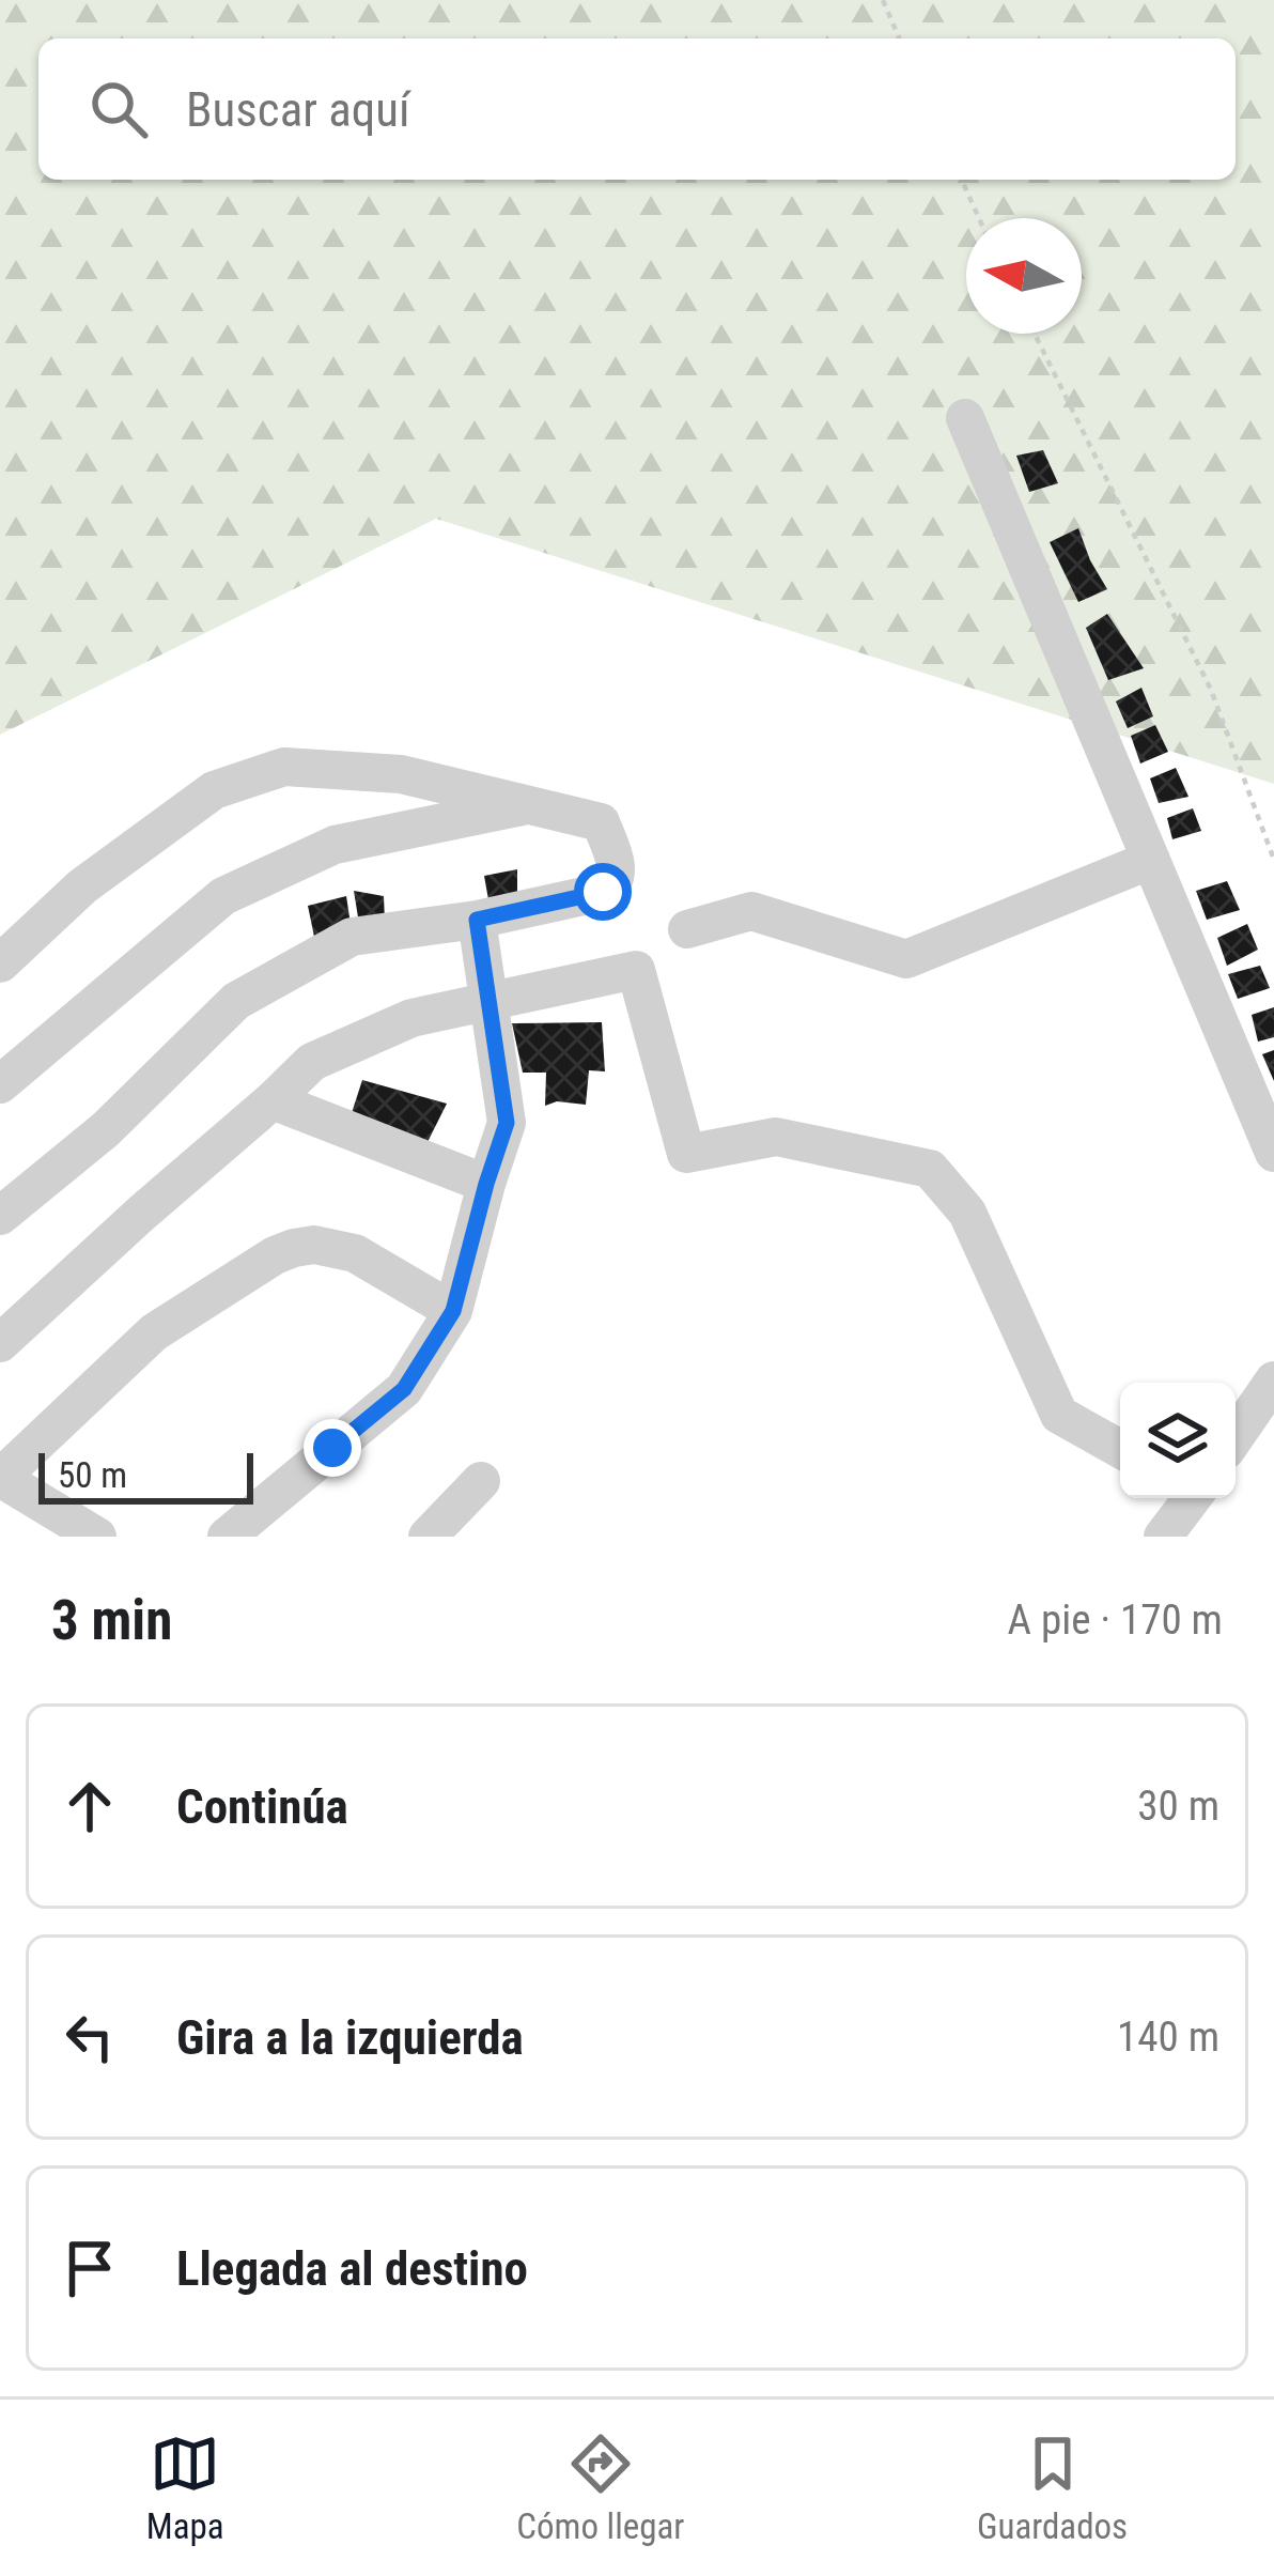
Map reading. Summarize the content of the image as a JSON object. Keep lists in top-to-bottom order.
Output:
{
  "scale_bar": "50 m",
  "north": "left",
  "page": {
    "search": "Buscar aquí",
    "scale": "50 m",
    "heading": ["3 min", "A pie · 170 m"],
    "list": [
      ["Continúa", "30 m"],
      ["Gira a la izquierda", "140 m"],
      "Llegada al destino"
    ],
    "nav": ["Mapa", "Cómo llegar", "Guardados"]
  }
}
